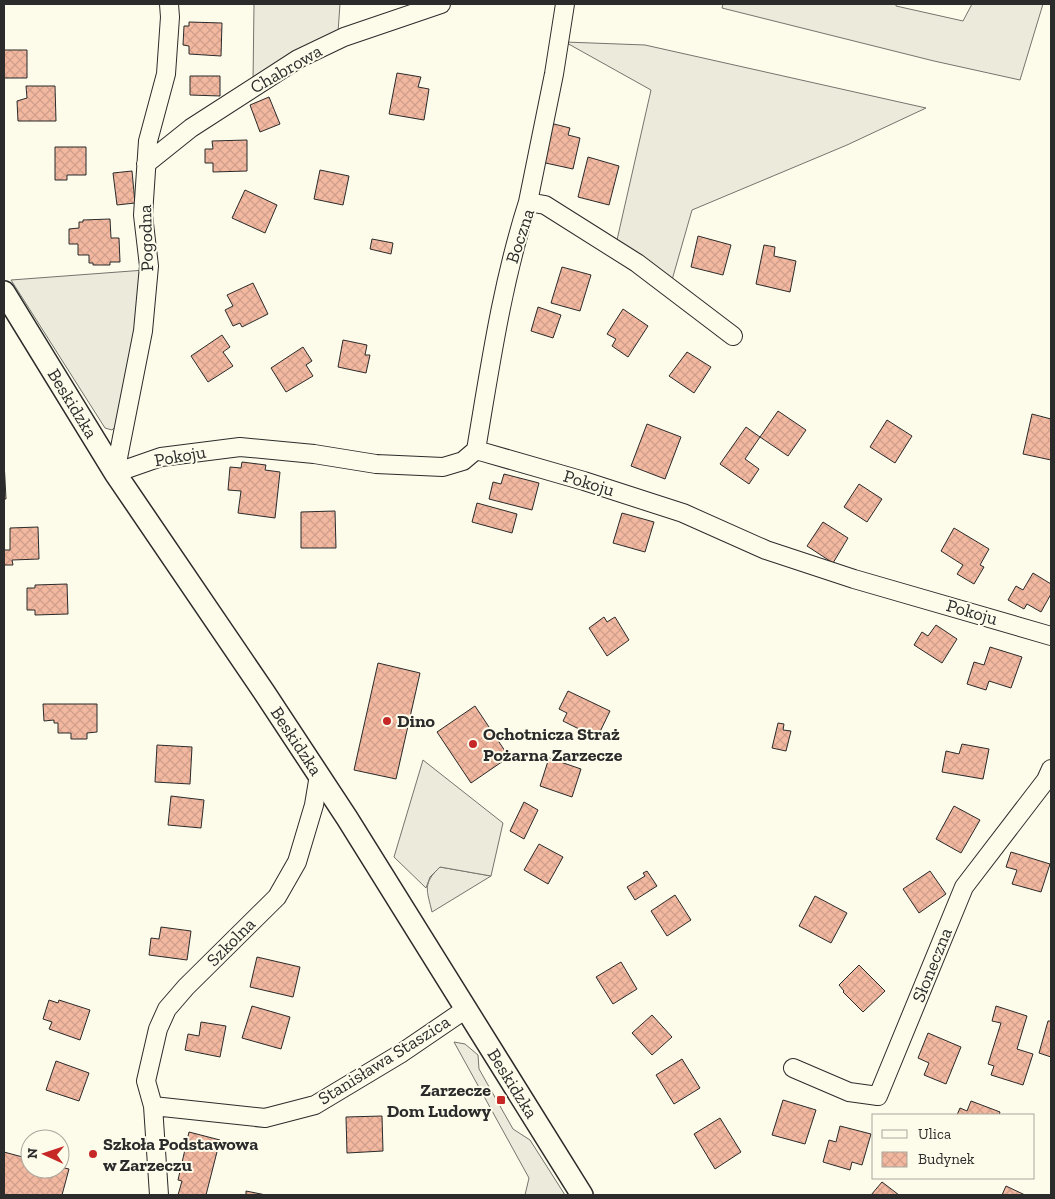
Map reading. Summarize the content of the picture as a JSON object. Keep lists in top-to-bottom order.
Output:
{
  "streets": {
    "street": [
      "Chabrowa",
      "Boczna",
      "Pogodna",
      "Beskidzka",
      "Pokoju",
      "Szkolna",
      "Słoneczna",
      "Stanisława Staszica"
    ]
  },
  "crossings": [
    ["Chabrowa", "Pogodna"],
    ["Boczna", "Pokoju"],
    ["Pogodna", "Beskidzka"],
    ["Pogodna", "Pokoju"],
    ["Beskidzka", "Pokoju"],
    ["Beskidzka", "Szkolna"],
    ["Beskidzka", "Stanisława Staszica"],
    ["Szkolna", "Stanisława Staszica"]
  ],
  "places": {
    "other": ["Dino", "Ochotnicza Straż Pożarna Zarzecze", "Szkoła Podstawowa w Zarzeczu"],
    "transit": ["Zarzecze Dom Ludowy"]
  },
  "legend": ["Ulica", "Budynek"],
  "north": "left"
}
